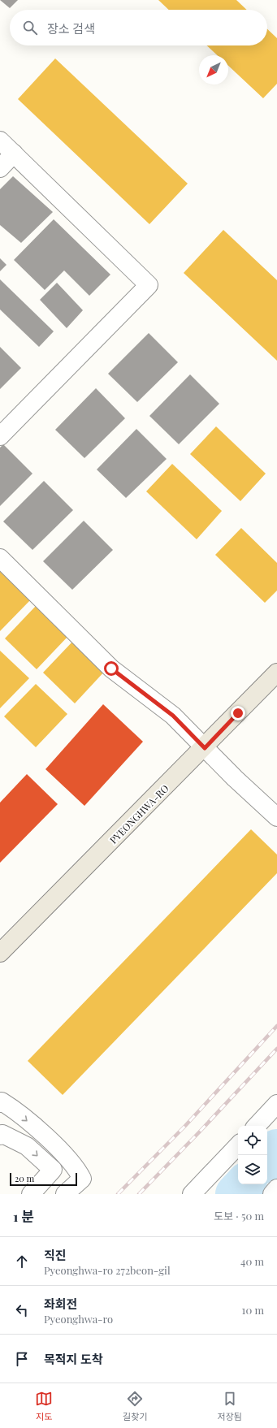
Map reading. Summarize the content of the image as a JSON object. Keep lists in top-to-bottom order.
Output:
{
  "streets": {
    "main road": ["PYEONGHWA-RO"]
  },
  "scale_bar": "20 m",
  "north": "bottom left",
  "page": {
    "search": "장소 검색",
    "scale": "20 m",
    "heading": ["1 분", "도보 · 50 m"],
    "list": [
      ["직진", "Pyeonghwa-ro 272beon-gil", "40 m"],
      ["좌회전", "Pyeonghwa-ro", "10 m"],
      "목적지 도착"
    ],
    "nav": ["지도", "길찾기", "저장됨"]
  }
}
